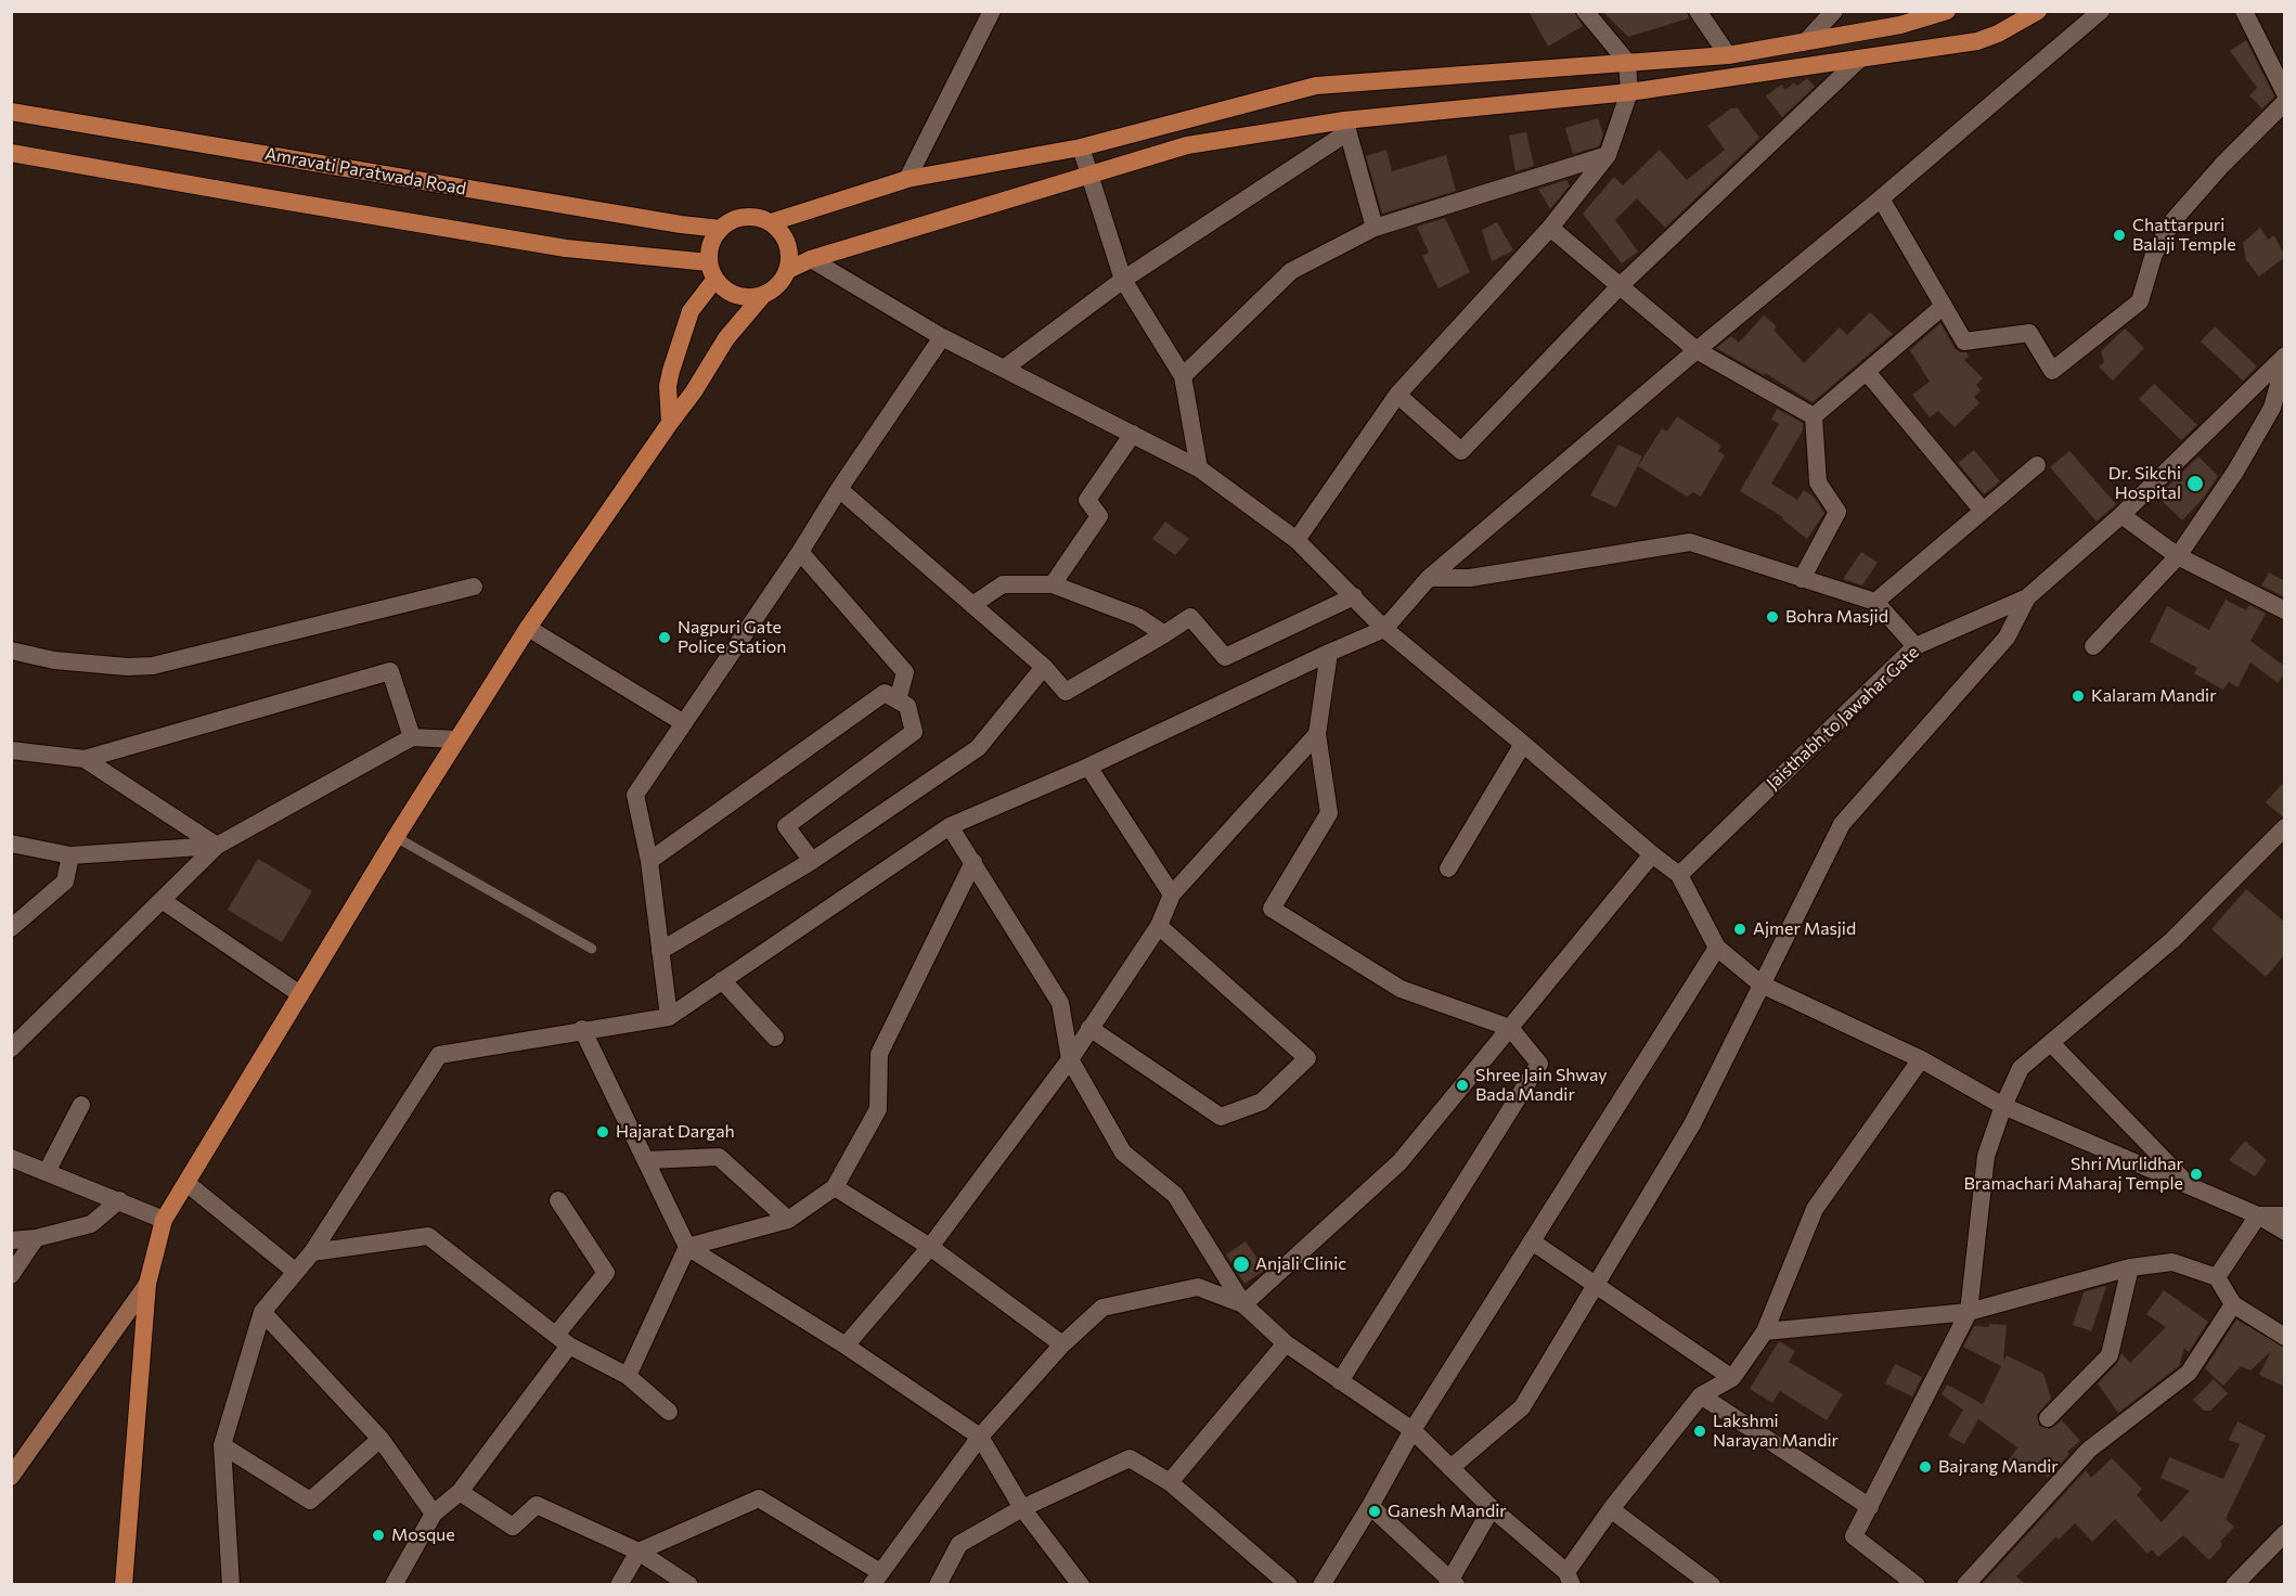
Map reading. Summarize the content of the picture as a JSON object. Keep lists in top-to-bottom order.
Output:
{
  "streets": {
    "main road": ["Amravati Paratwada Road"],
    "street": ["Jaisthabh to Jawahar Gate"]
  },
  "places": [
    "Chattarpuri Balaji Temple",
    "Dr. Sikchi Hospital",
    "Bohra Masjid",
    "Nagpuri Gate Police Station",
    "Kalaram Mandir",
    "Ajmer Masjid",
    "Shree Jain Shway Bada Mandir",
    "Hajarat Dargah",
    "Shri Murlidhar Bramachari Maharaj Temple",
    "Anjali Clinic",
    "Lakshmi Narayan Mandir",
    "Bajrang Mandir",
    "Ganesh Mandir",
    "Mosque"
  ]
}
